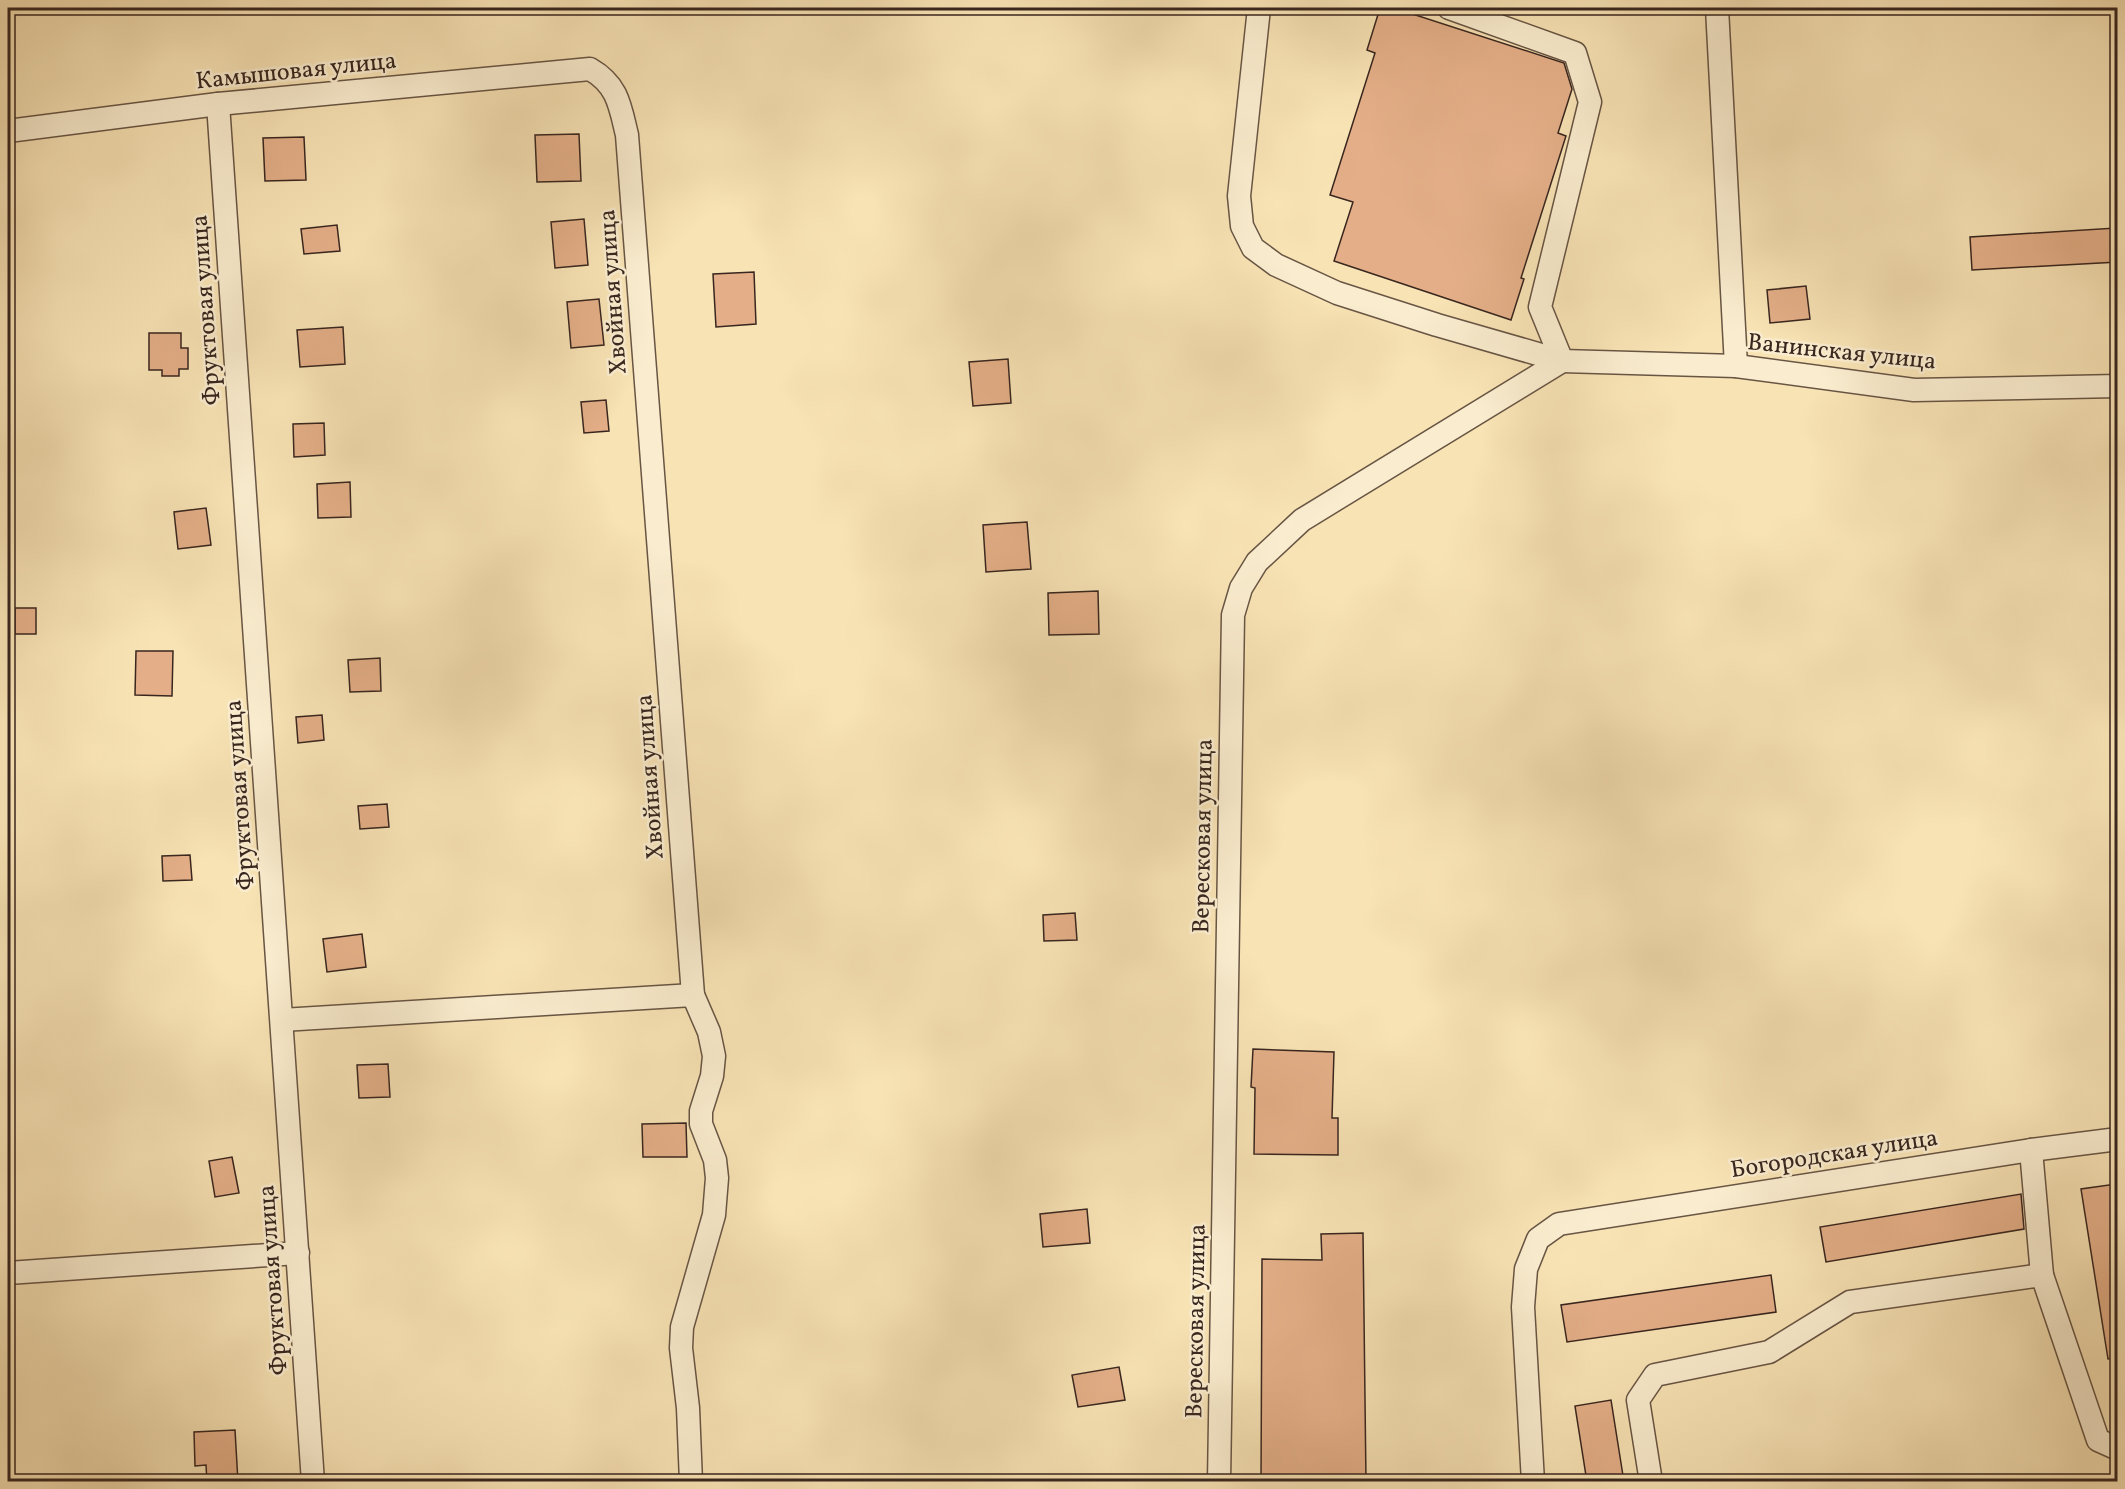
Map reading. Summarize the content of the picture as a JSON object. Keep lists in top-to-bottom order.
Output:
{
  "streets": {
    "street": [
      "Камышовая улица",
      "Хвойная улица",
      "Фруктовая улица",
      "Ванинская улица",
      "Вересковая улица",
      "Богородская улица"
    ]
  },
  "crossings": [
    ["Камышовая улица", "Хвойная улица"],
    ["Камышовая улица", "Фруктовая улица"],
    ["Ванинская улица", "Вересковая улица"]
  ]
}
